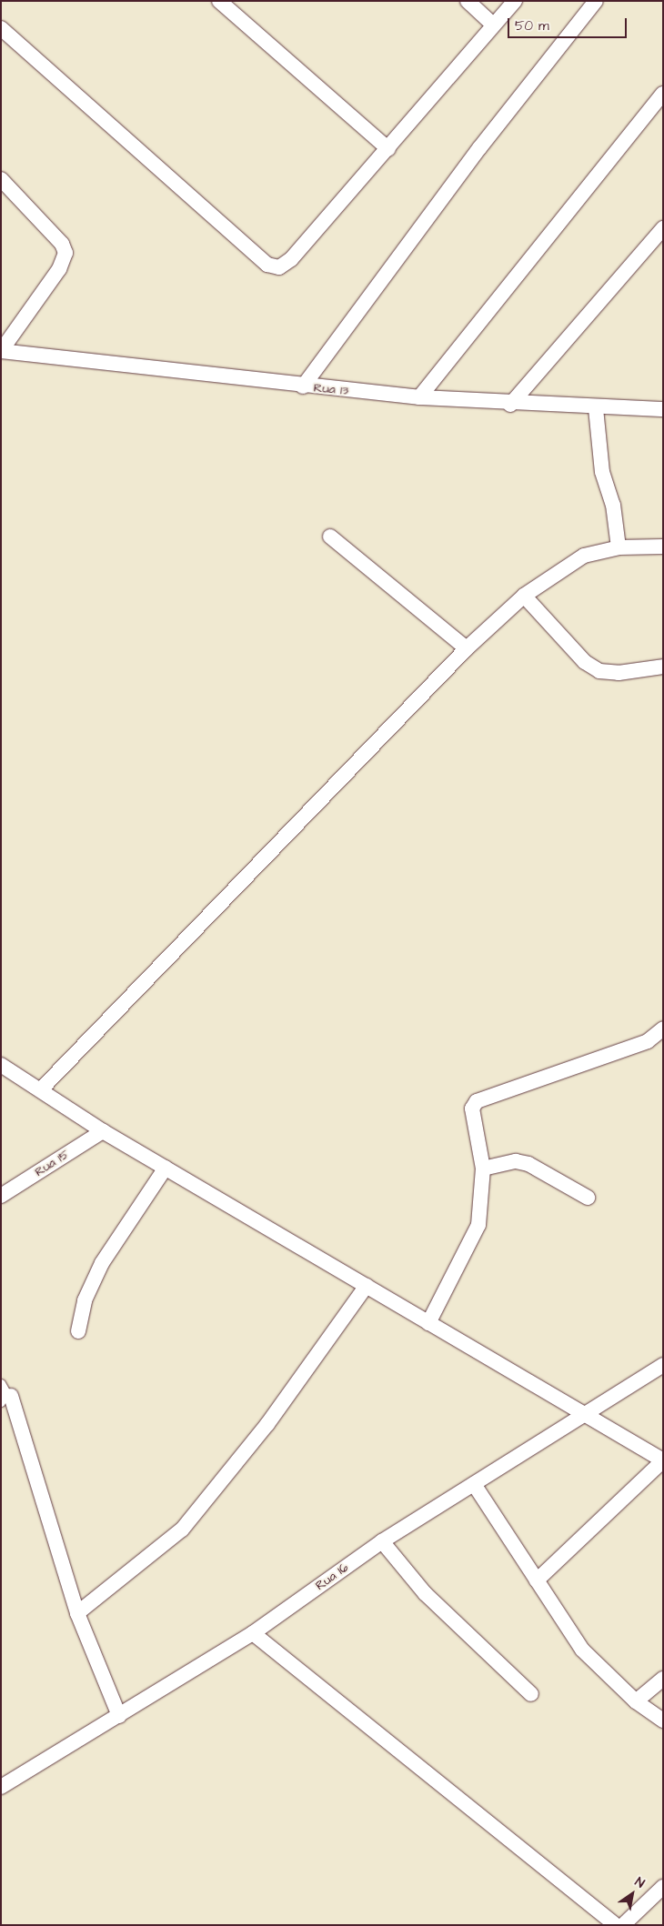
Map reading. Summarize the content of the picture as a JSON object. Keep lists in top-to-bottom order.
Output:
{
  "streets": {
    "street": ["Rua 13", "Rua 15", "Rua 16"]
  },
  "scale_bar": "50 m",
  "north": "top right"
}
